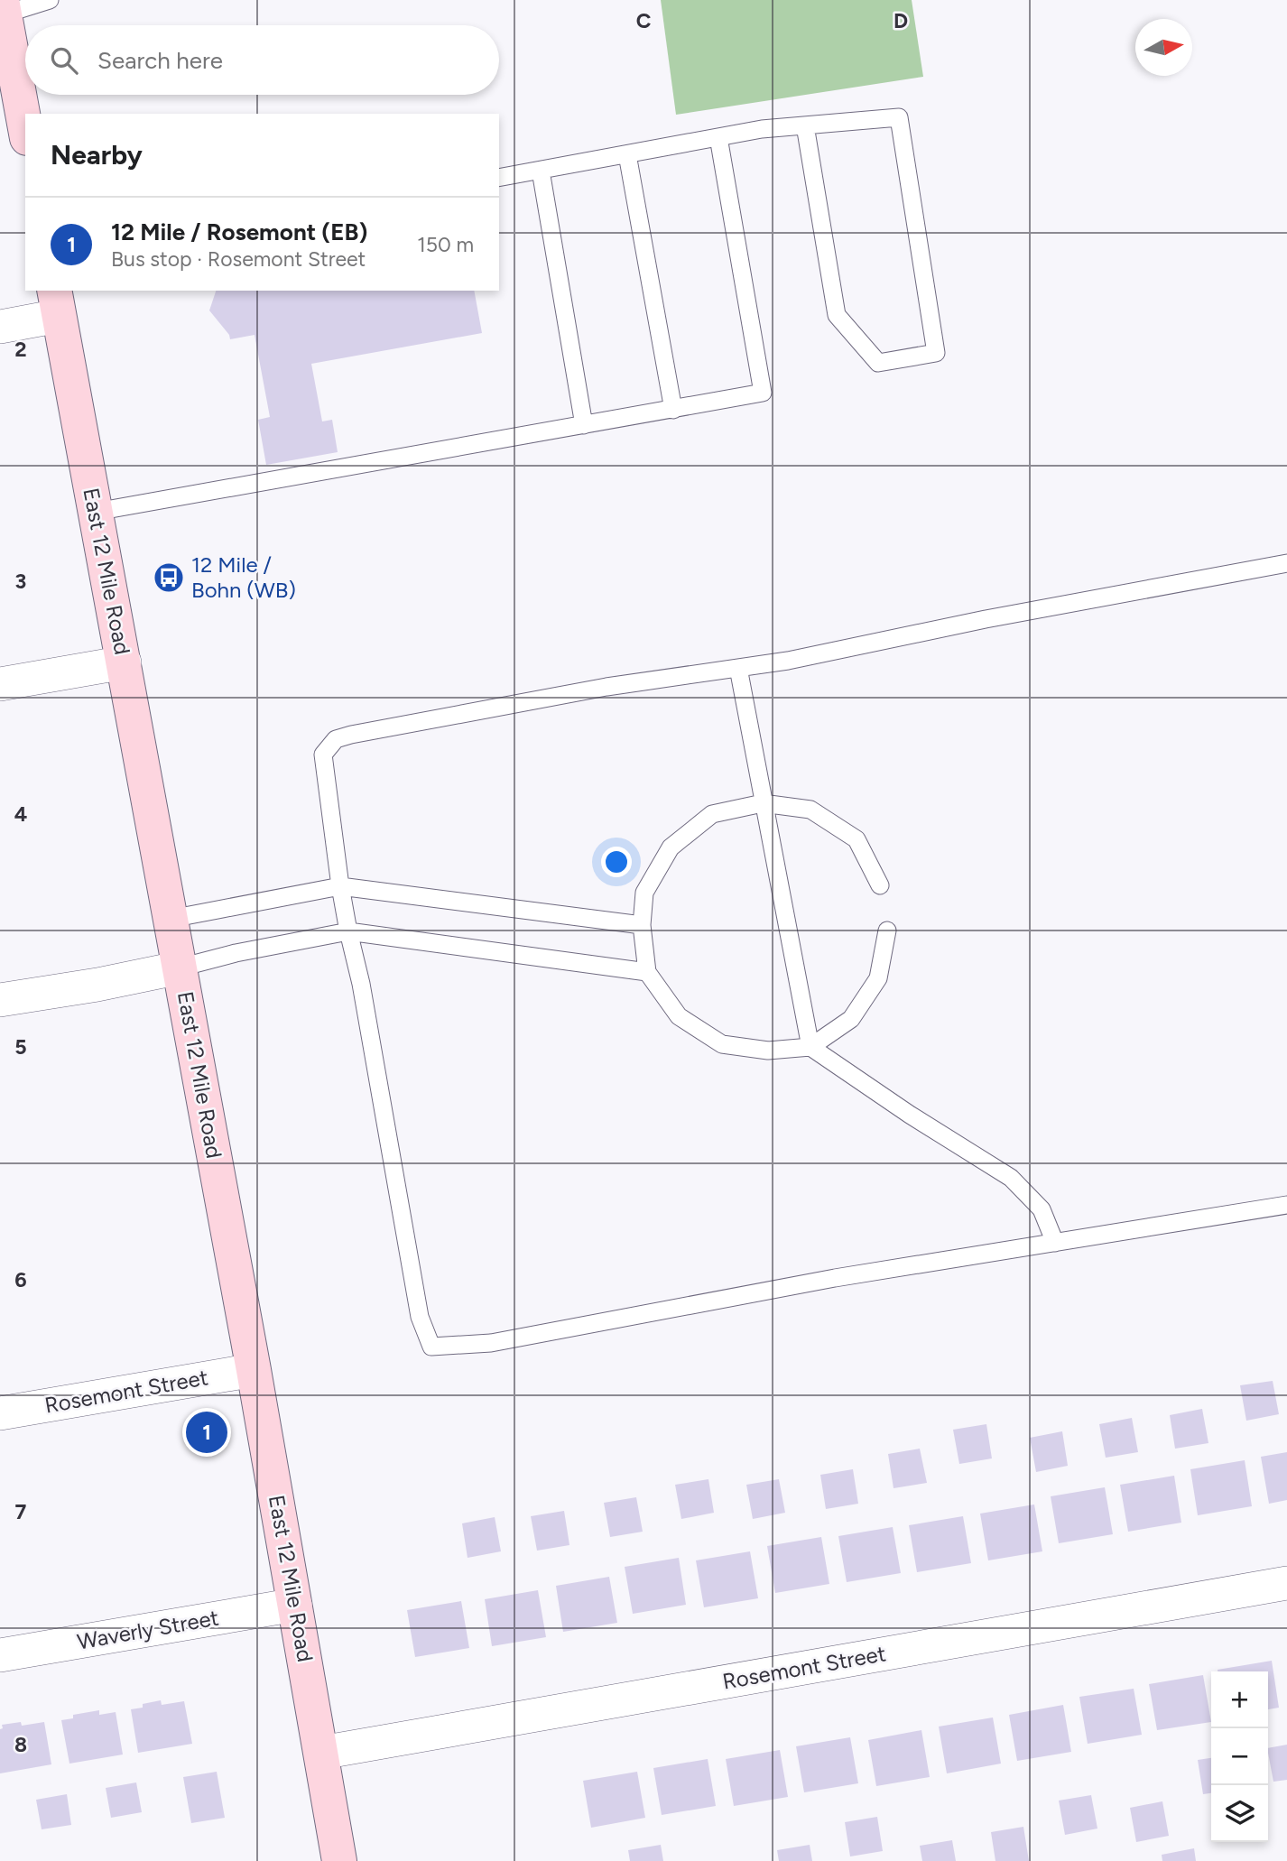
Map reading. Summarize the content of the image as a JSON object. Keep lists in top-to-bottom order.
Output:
{
  "streets": {
    "main road": ["East 12 Mile Road"],
    "street": ["Rosemont Street", "Waverly Street"]
  },
  "crossings": [
    ["East 12 Mile Road", "Rosemont Street"],
    ["East 12 Mile Road", "Waverly Street"]
  ],
  "places": {
    "bus stop": ["12 Mile / Bohn (WB)"]
  },
  "north": "right",
  "page": {
    "search": "Search here",
    "heading": "Nearby",
    "list": [
      {
        "mark": "1",
        "name": "12 Mile / Rosemont (EB)",
        "note": "Bus stop · Rosemont Street",
        "value": "150 m"
      }
    ],
    "pins": "1",
    "map_buttons": ["+", "−"]
  },
  "grid": {
    "columns": ["C", "D"],
    "rows": [
      "2",
      "3",
      "4",
      "5",
      "6",
      "7",
      "8"
    ]
  }
}
